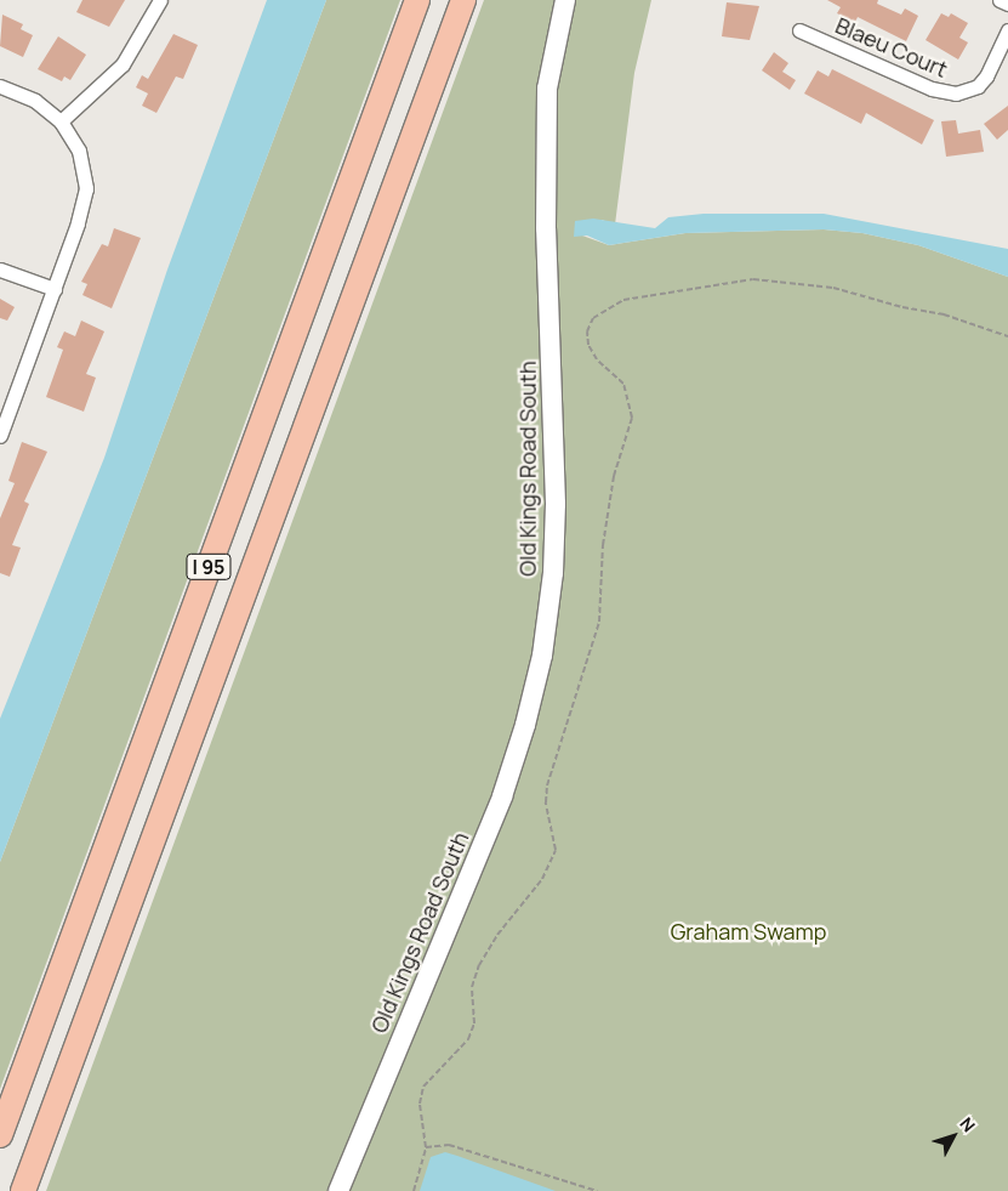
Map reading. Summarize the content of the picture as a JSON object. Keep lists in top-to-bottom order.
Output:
{
  "streets": {
    "highway": ["I 95"],
    "street": ["Blaeu Court", "Old Kings Road South"]
  },
  "parks": ["Graham Swamp"],
  "north": "top right"
}
